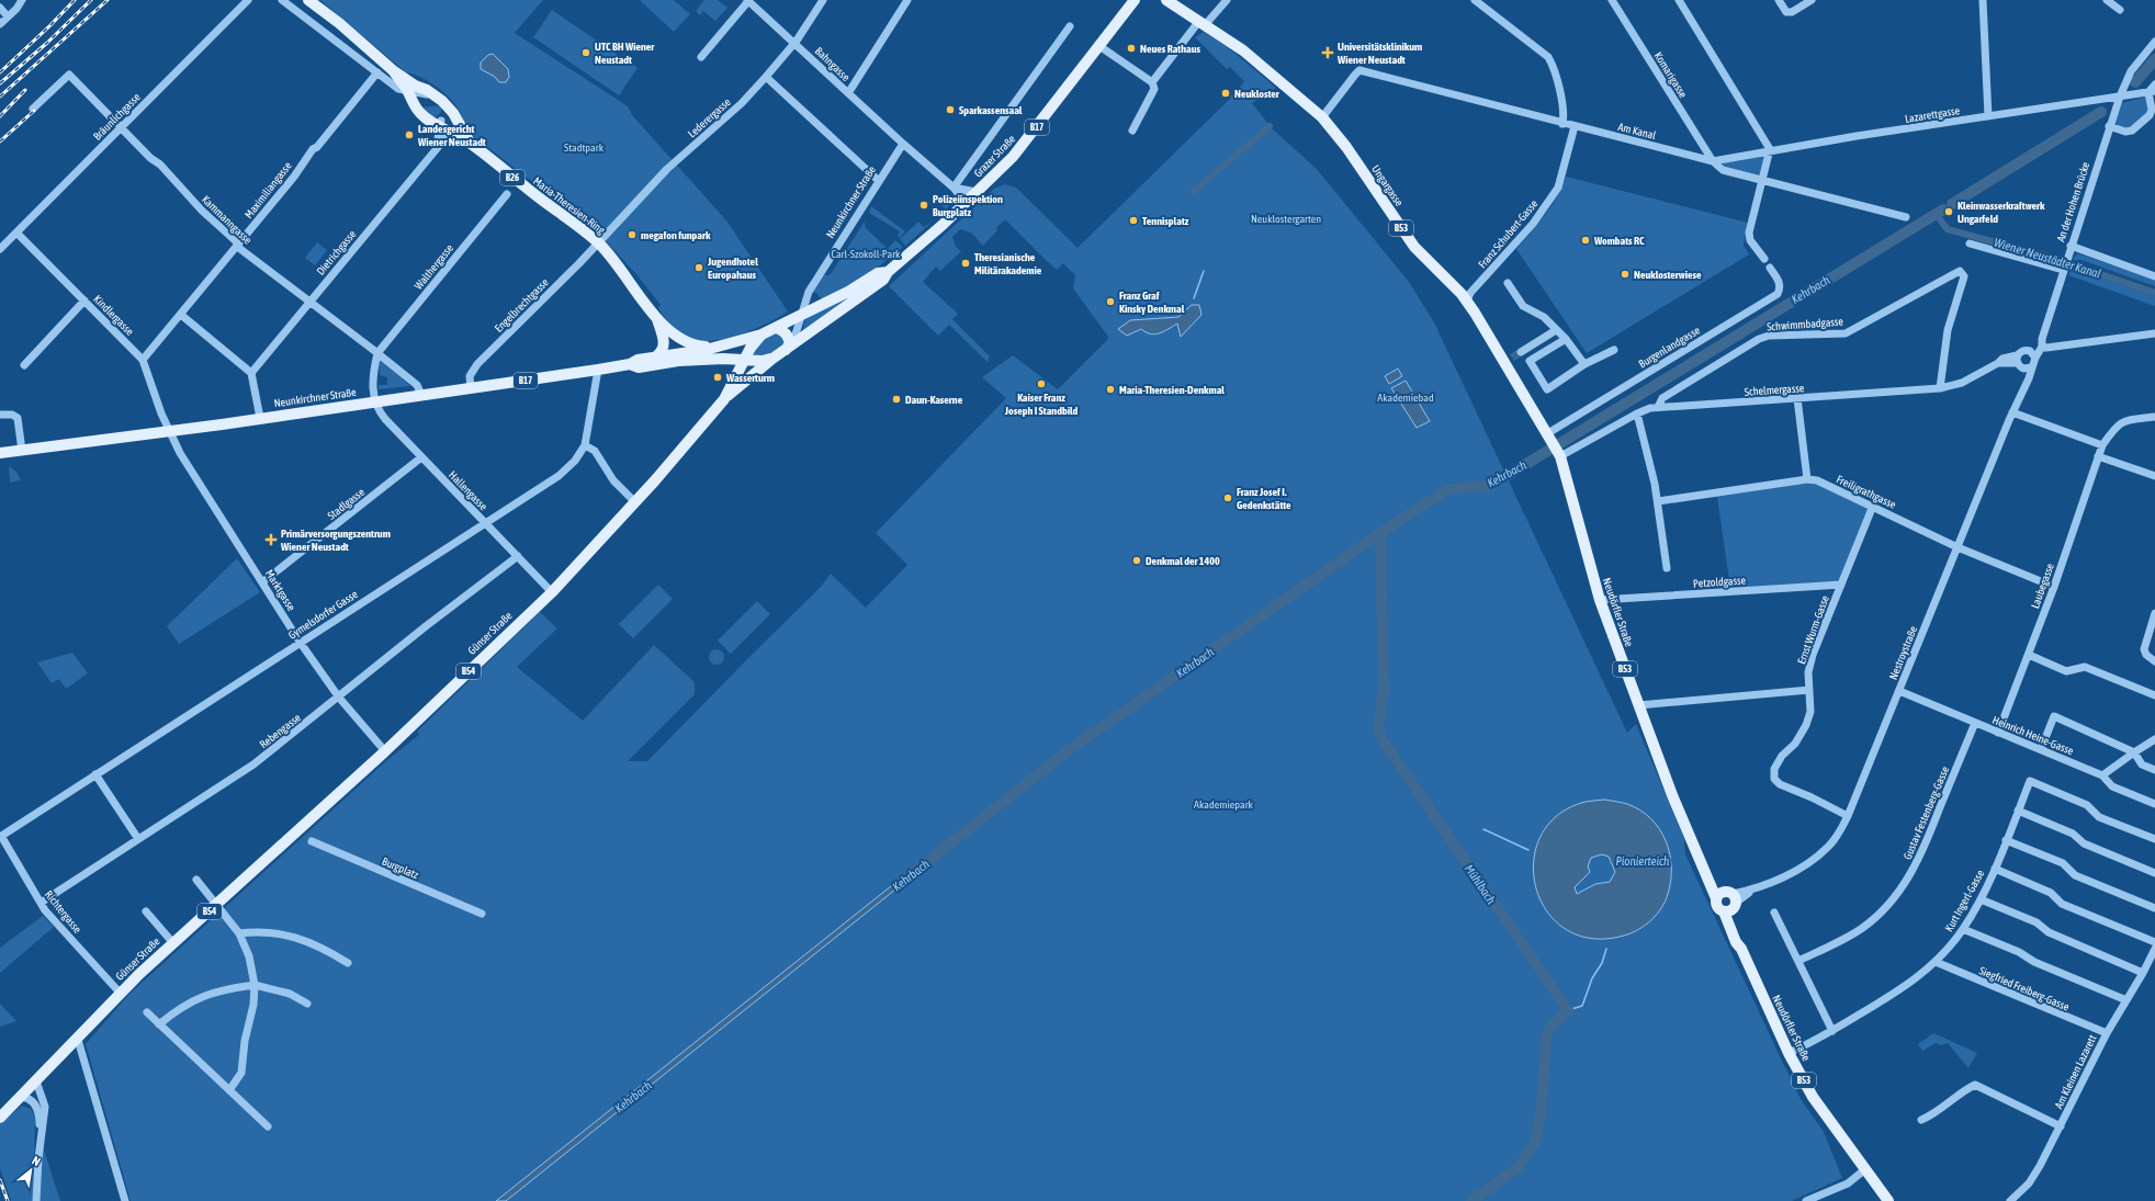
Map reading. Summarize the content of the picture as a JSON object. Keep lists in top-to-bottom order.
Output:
{
  "streets": {
    "main road": [
      "B17",
      "Grazer Straße",
      "B26",
      "Ungargasse",
      "Neunkirchner Straße",
      "Maria-Theresien-Ring",
      "B53",
      "Neudörfler Straße",
      "Günser Straße",
      "B54"
    ],
    "street": [
      "Bahngasse",
      "Komarigasse",
      "Lazarettgasse",
      "Bräunlichgasse",
      "Lederergasse",
      "Am Kanal",
      "Maximiliangasse",
      "An der Hohen Brücke",
      "Kammanngasse",
      "Franz Schubert-Gasse",
      "Dietrichgasse",
      "Walthergasse",
      "Engelbrechtgasse",
      "Kindlergasse",
      "Schwimmbadgasse",
      "Burgenlandgasse",
      "Schelmergasse",
      "Hallengasse",
      "Freiligrathgasse",
      "Stadlgasse",
      "Petzoldgasse",
      "Laubegasse",
      "Marktgasse",
      "Gymelsdorfer Gasse",
      "Ernst Wurm-Gasse",
      "Nestroystraße",
      "Rebengasse",
      "Heinrich Heine-Gasse",
      "Gustav Festenberg-Gasse",
      "Burgplatz",
      "Kurt Ingerl-Gasse",
      "Richtergasse",
      "Siegfried Freiberg-Gasse",
      "Am Kleinen Lazarett"
    ]
  },
  "crossings": [
    ["Bahngasse", "Lederergasse"],
    ["Bahngasse", "Grazer Straße"],
    ["Bahngasse", "Neunkirchner Straße"],
    ["Komarigasse", "Lazarettgasse"],
    ["Komarigasse", "Am Kanal"],
    ["Lazarettgasse", "Am Kanal"],
    ["Lazarettgasse", "An der Hohen Brücke"],
    ["Bräunlichgasse", "Kammanngasse"],
    ["Bräunlichgasse", "Kindlergasse"],
    ["Lederergasse", "Maria-Theresien-Ring"],
    ["Lederergasse", "Engelbrechtgasse"],
    ["B17", "Grazer Straße"],
    ["B17", "B26"],
    ["B17", "B54"],
    ["Am Kanal", "Ungargasse"],
    ["Am Kanal", "Franz Schubert-Gasse"],
    ["Grazer Straße", "Neunkirchner Straße"],
    ["Grazer Straße", "B54"],
    ["B26", "Neunkirchner Straße"],
    ["B26", "Maria-Theresien-Ring"],
    ["B26", "Dietrichgasse"],
    ["Ungargasse", "Franz Schubert-Gasse"],
    ["Ungargasse", "Burgenlandgasse"],
    ["Ungargasse", "Schelmergasse"],
    ["Ungargasse", "Neudörfler Straße"],
    ["Maximiliangasse", "Kammanngasse"],
    ["Maximiliangasse", "Kindlergasse"],
    ["Neunkirchner Straße", "Kammanngasse"],
    ["Neunkirchner Straße", "Engelbrechtgasse"],
    ["Neunkirchner Straße", "Kindlergasse"],
    ["Neunkirchner Straße", "Hallengasse"],
    ["Neunkirchner Straße", "Marktgasse"],
    ["Neunkirchner Straße", "Gymelsdorfer Gasse"],
    ["An der Hohen Brücke", "Nestroystraße"],
    ["Maria-Theresien-Ring", "Engelbrechtgasse"],
    ["Kammanngasse", "Dietrichgasse"],
    ["Kammanngasse", "Walthergasse"],
    ["Kindlergasse", "Marktgasse"],
    ["Schwimmbadgasse", "Schelmergasse"],
    ["Burgenlandgasse", "Schelmergasse"],
    ["Burgenlandgasse", "Neudörfler Straße"],
    ["Schelmergasse", "Neudörfler Straße"],
    ["Schelmergasse", "Nestroystraße"],
    ["Hallengasse", "Stadlgasse"],
    ["Hallengasse", "Gymelsdorfer Gasse"],
    ["Hallengasse", "Günser Straße"],
    ["Hallengasse", "Rebengasse"],
    ["Freiligrathgasse", "Laubegasse"],
    ["Freiligrathgasse", "Ernst Wurm-Gasse"],
    ["Freiligrathgasse", "Nestroystraße"],
    ["Stadlgasse", "Marktgasse"],
    ["Petzoldgasse", "Neudörfler Straße"],
    ["Petzoldgasse", "Ernst Wurm-Gasse"],
    ["Laubegasse", "Heinrich Heine-Gasse"],
    ["Marktgasse", "Gymelsdorfer Gasse"],
    ["Marktgasse", "Günser Straße"],
    ["Marktgasse", "Rebengasse"],
    ["Neudörfler Straße", "Nestroystraße"],
    ["Neudörfler Straße", "Kurt Ingerl-Gasse"],
    ["Gymelsdorfer Gasse", "Richtergasse"],
    ["Ernst Wurm-Gasse", "Nestroystraße"],
    ["Günser Straße", "B54"],
    ["Günser Straße", "Richtergasse"],
    ["Nestroystraße", "Heinrich Heine-Gasse"],
    ["B54", "Richtergasse"],
    ["Rebengasse", "Richtergasse"],
    ["Heinrich Heine-Gasse", "Gustav Festenberg-Gasse"],
    ["Kurt Ingerl-Gasse", "Siegfried Freiberg-Gasse"],
    ["Siegfried Freiberg-Gasse", "Am Kleinen Lazarett"]
  ],
  "water": [
    "Wiener Neustädter Kanal",
    "Kehrbach",
    "Pionierteich",
    "Mühlbach"
  ],
  "parks": [
    "Stadtpark",
    "Neuklostergarten",
    "Carl-Szokoll-Park",
    "Akademiebad",
    "Akademiepark"
  ],
  "places": {
    "other": [
      "Neues Rathaus",
      "UTC BH Wiener Neustadt",
      "Neukloster",
      "Sparkassensaal",
      "Landesgericht Wiener Neustadt",
      "Polizeiinspektion Burgplatz",
      "Kleinwasserkraftwerk Ungarfeld",
      "Tennisplatz",
      "megafon funpark",
      "Wombats RC",
      "Theresianische Militärakademie",
      "Jugendhotel Europahaus",
      "Neuklosterwiese",
      "Franz Graf Kinsky Denkmal",
      "Wasserturm",
      "Kaiser Franz Joseph I Standbild",
      "Maria-Theresien-Denkmal",
      "Daun-Kaserne",
      "Franz Josef I. Gedenkstätte",
      "Denkmal der 1400"
    ],
    "health": ["Universitätsklinikum Wiener Neustadt", "Primärversorgungszentrum Wiener Neustadt"]
  },
  "north": "top right"
}
